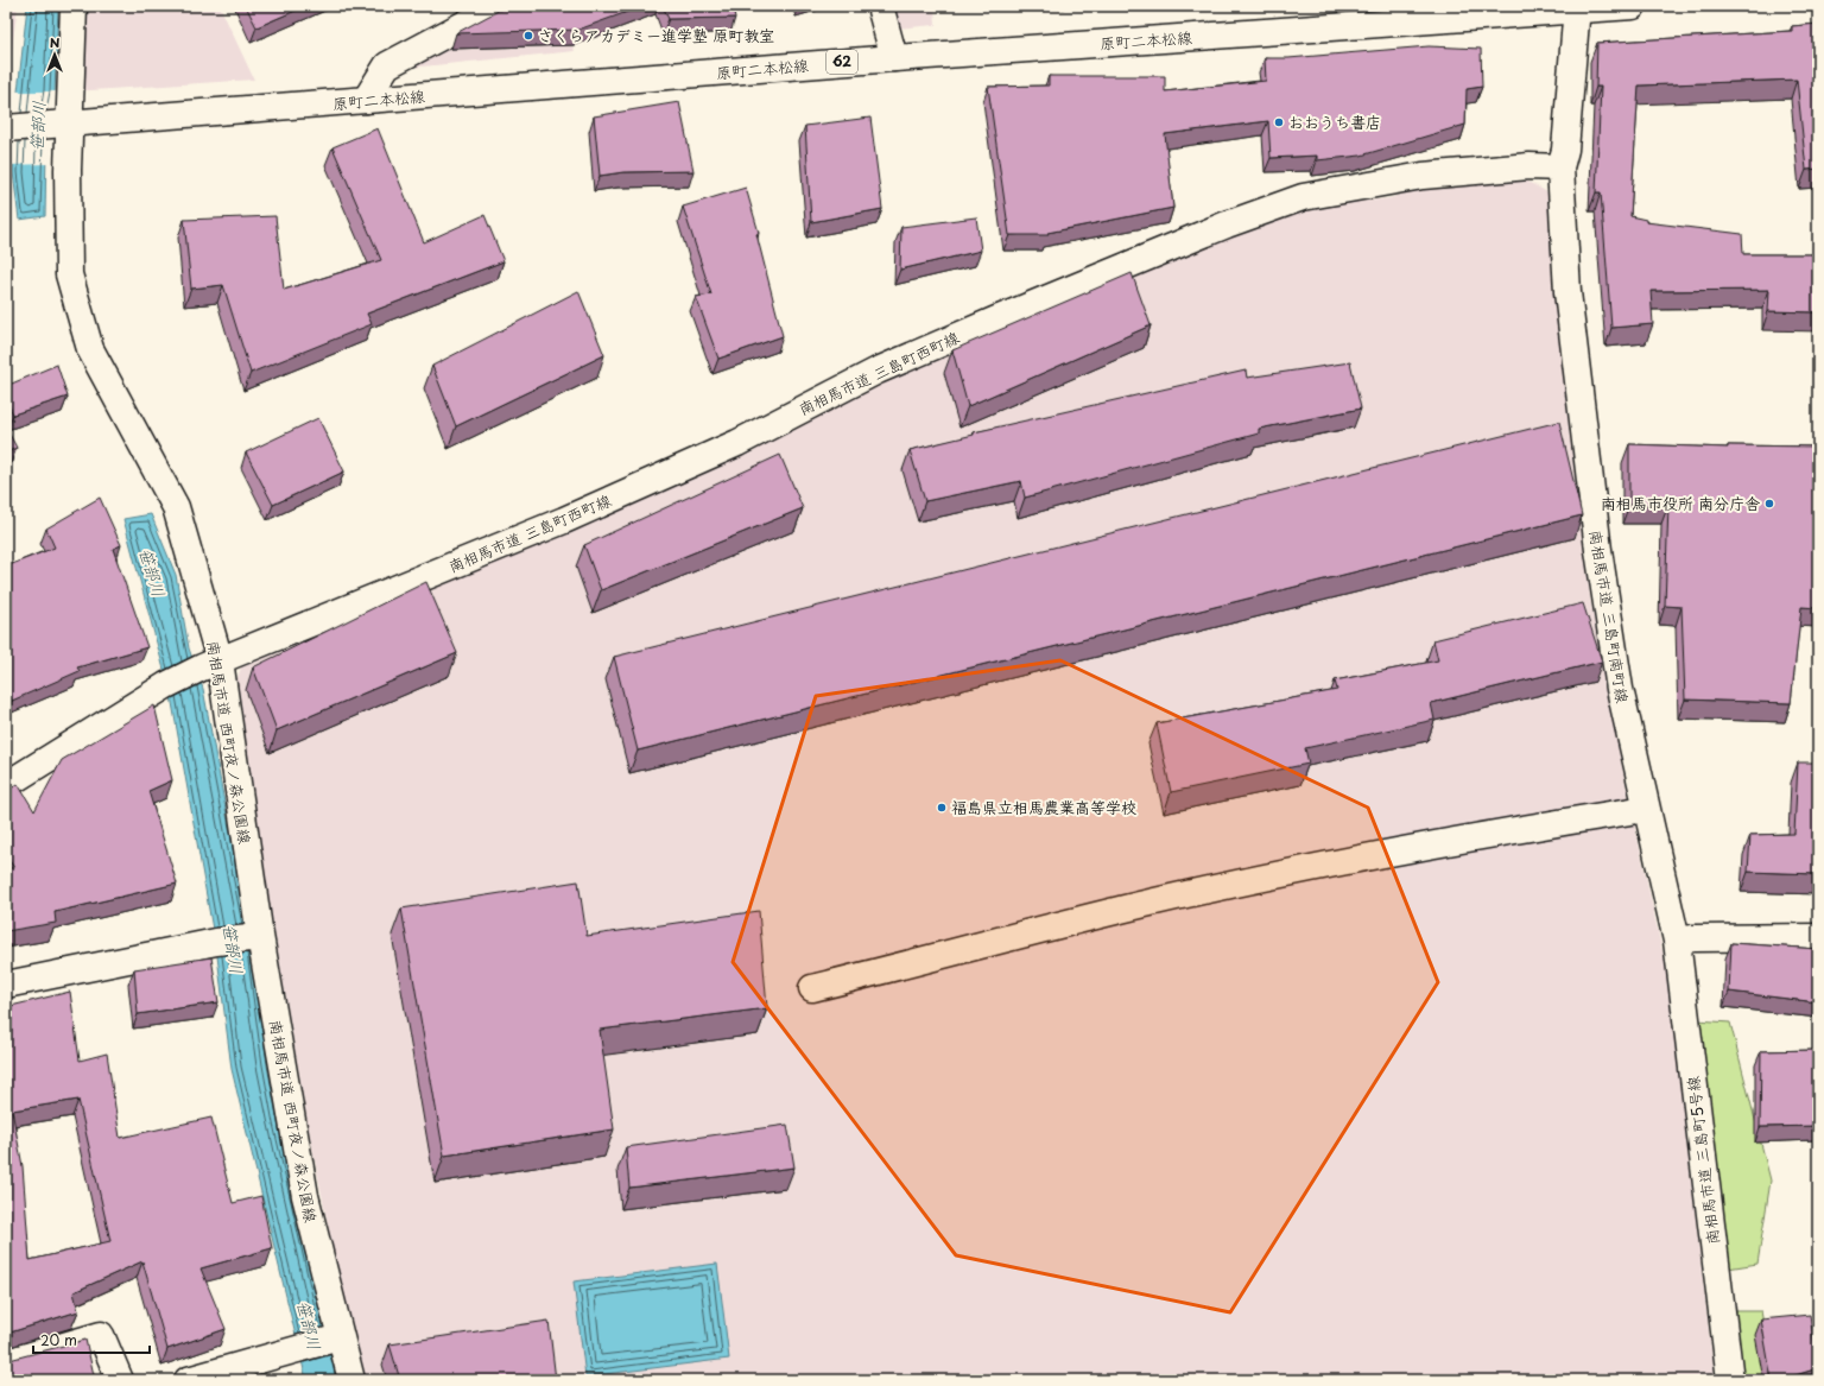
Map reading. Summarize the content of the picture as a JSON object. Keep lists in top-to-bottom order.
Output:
{
  "streets": {
    "street": [
      "原町二本松線",
      "62",
      "南相馬市道 三島町西町線",
      "南相馬市道 三島町南町線",
      "南相馬市道 西町夜ノ森公園線",
      "南相馬市道 三島町5号線"
    ]
  },
  "crossings": [
    ["原町二本松線", "南相馬市道 三島町南町線"],
    ["原町二本松線", "南相馬市道 西町夜ノ森公園線"],
    ["南相馬市道 三島町西町線", "南相馬市道 三島町南町線"],
    ["南相馬市道 三島町西町線", "南相馬市道 西町夜ノ森公園線"],
    ["南相馬市道 三島町南町線", "南相馬市道 三島町5号線"]
  ],
  "water": ["笹部川"],
  "places": [
    "さくらアカデミー進学塾 原町教室",
    "おおうち書店",
    "南相馬市役所 南分庁舎",
    "福島県立相馬農業高等学校"
  ],
  "scale_bar": "20 m",
  "north": "top"
}
